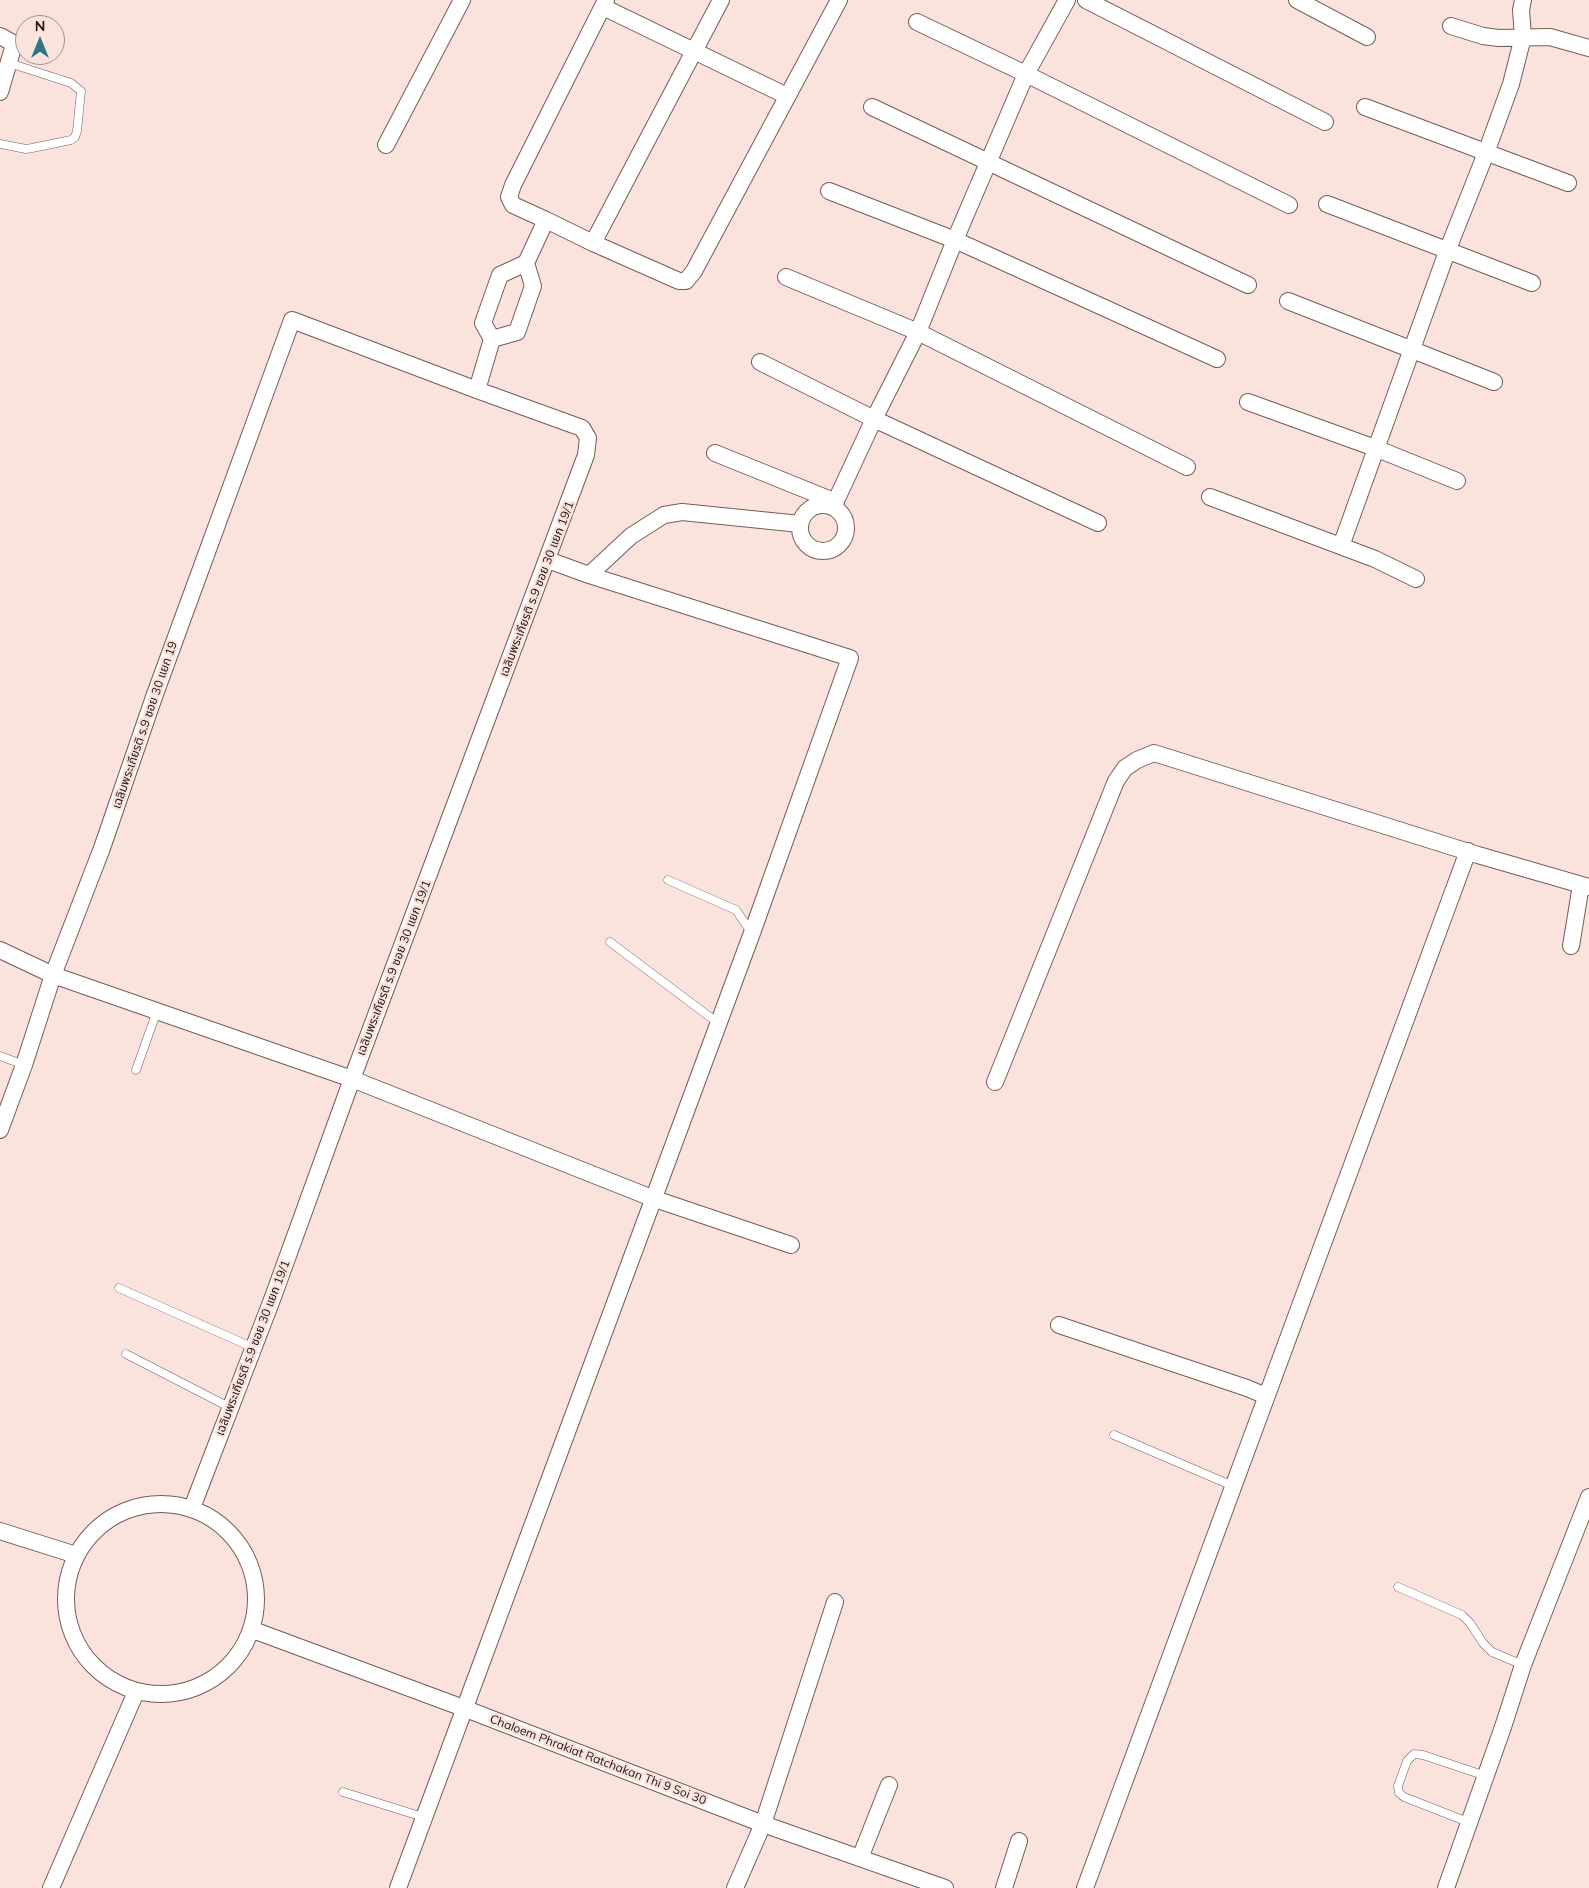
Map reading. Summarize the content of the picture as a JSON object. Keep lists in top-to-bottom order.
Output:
{
  "streets": {
    "street": ["เฉลิมพระเกียรติ ร.9 ซอย 30 แยก 19/1", "เฉลิมพระเกียรติ ร.9 ซอย 30 แยก 19", "Chaloem Phrakiat Ratchakan Thi 9 Soi 30"]
  },
  "crossings": [
    ["เฉลิมพระเกียรติ ร.9 ซอย 30 แยก 19/1", "เฉลิมพระเกียรติ ร.9 ซอย 30 แยก 19"]
  ],
  "north": "top"
}
